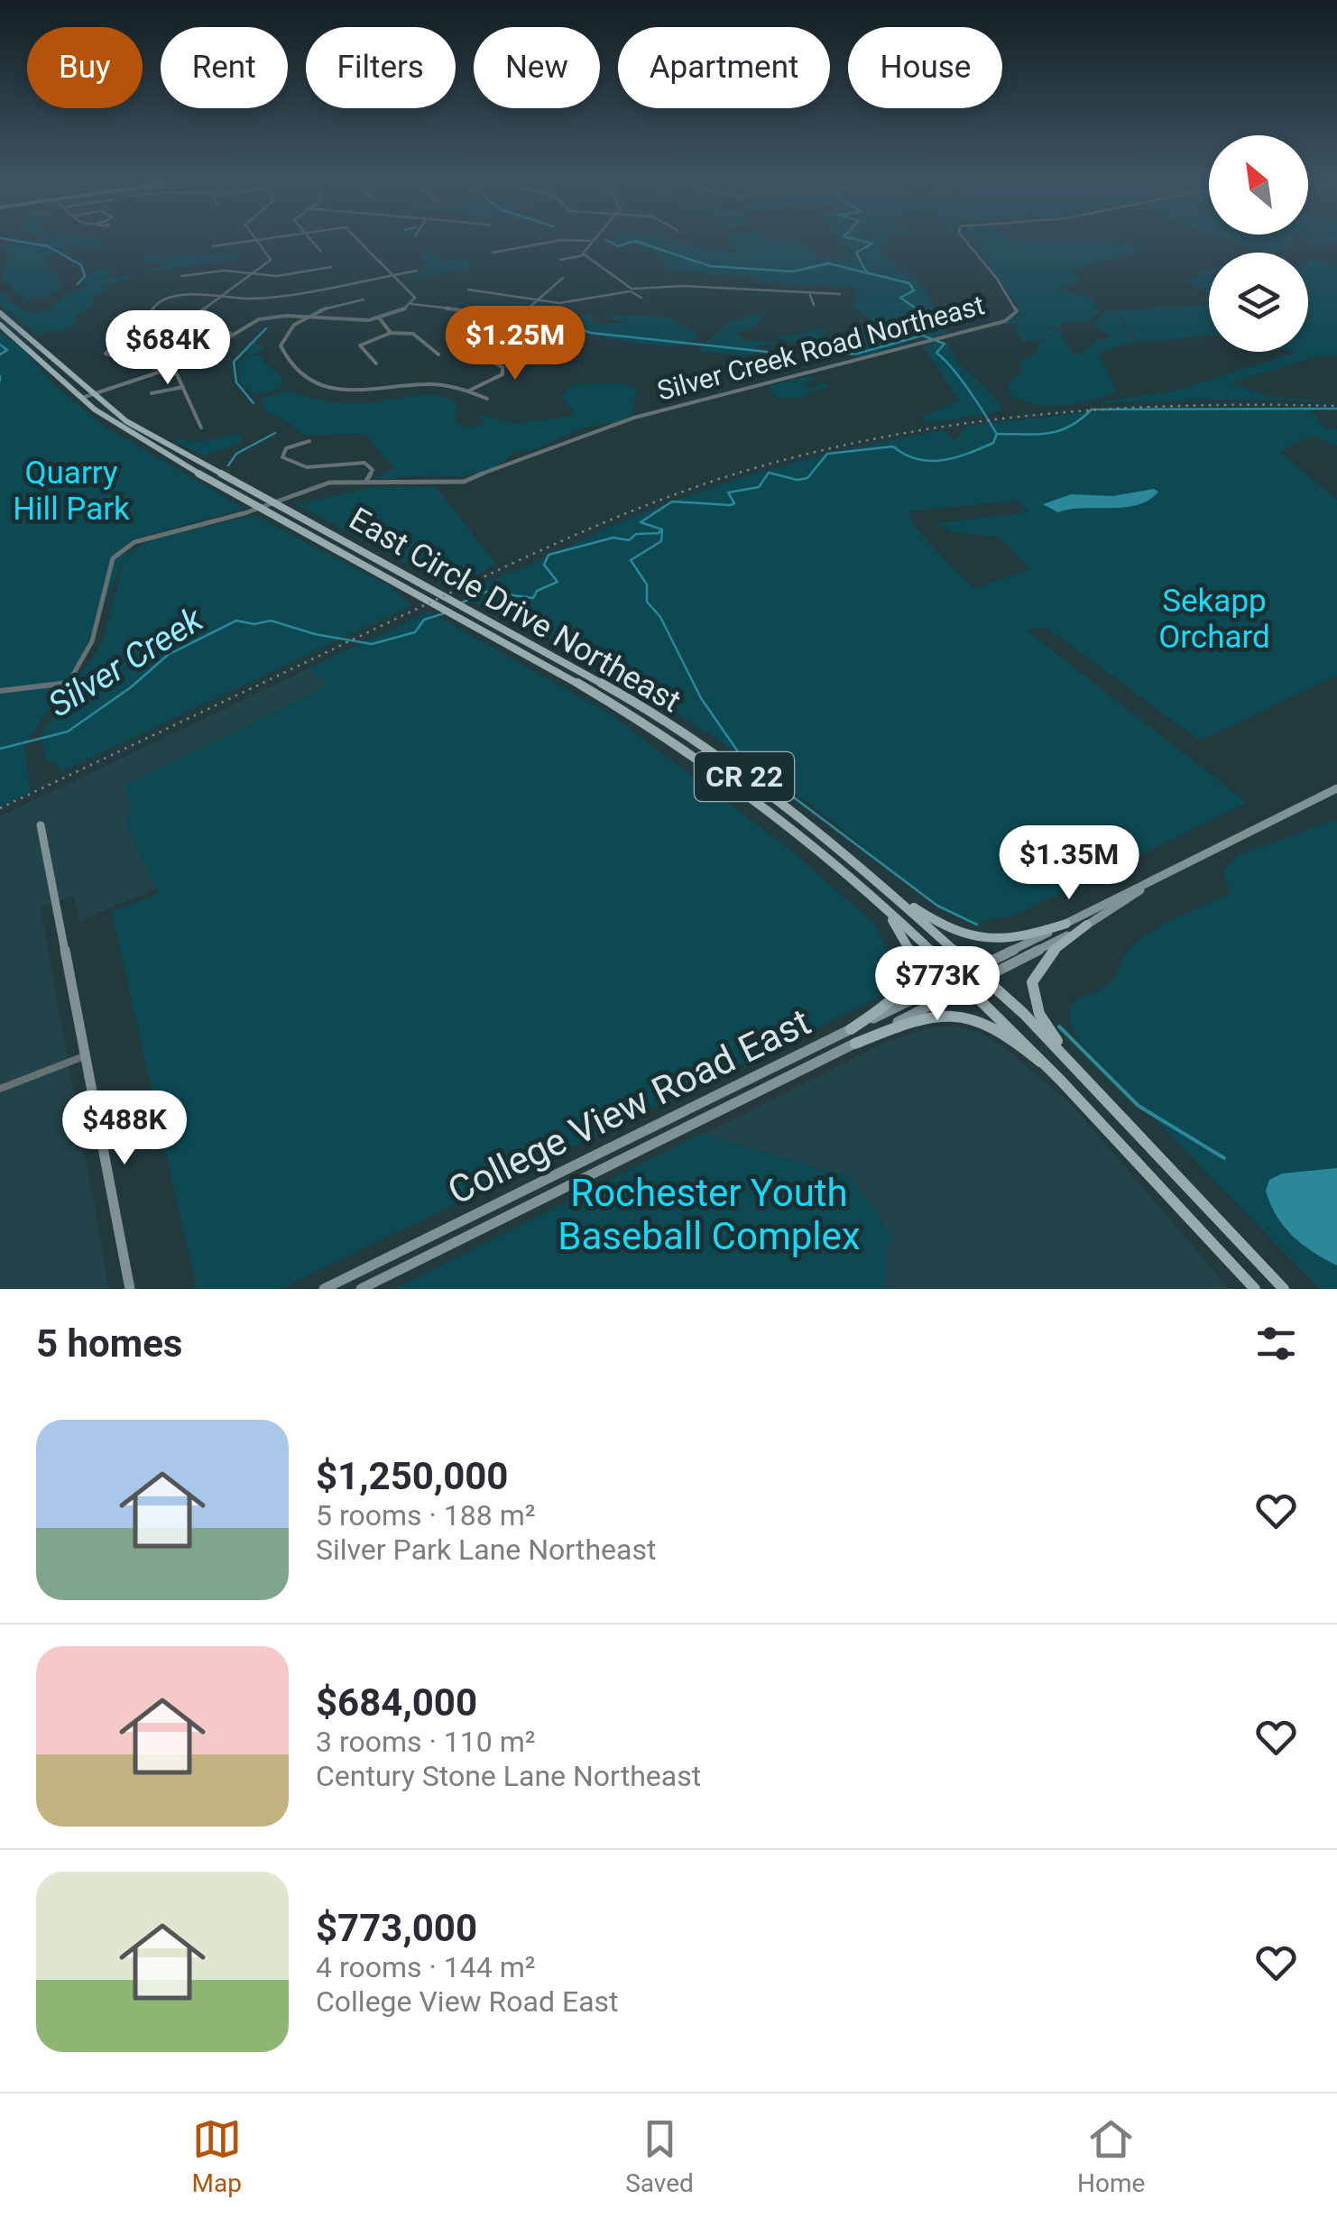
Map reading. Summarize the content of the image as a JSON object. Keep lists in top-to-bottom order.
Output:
{
  "streets": {
    "main road": ["East Circle Drive Northeast", "CR 22", "College View Road East"],
    "street": ["Silver Creek Road Northeast"]
  },
  "crossings": [
    ["Silver Creek Road Northeast", "East Circle Drive Northeast"],
    ["East Circle Drive Northeast", "CR 22"],
    ["East Circle Drive Northeast", "College View Road East"],
    ["CR 22", "College View Road East"]
  ],
  "water": ["Silver Creek"],
  "parks": ["Quarry Hill Park", "Sekapp Orchard", "Rochester Youth Baseball Complex"],
  "north": "top left",
  "page": {
    "chip": [
      "Buy",
      "Rent",
      "Filters",
      "New",
      "Apartment",
      "House"
    ],
    "price": [
      "$1.25M",
      "$684K",
      "$1.35M",
      "$773K",
      "$488K"
    ],
    "heading": "5 homes",
    "list": [
      {
        "name": "$1,250,000",
        "note": "5 rooms · 188 m² · Silver Park Lane Northeast"
      },
      {
        "name": "$684,000",
        "note": "3 rooms · 110 m² · Century Stone Lane Northeast"
      },
      {
        "name": "$773,000",
        "note": "4 rooms · 144 m² · College View Road East"
      }
    ],
    "tabs": ["Map", "Saved", "Home"]
  }
}
